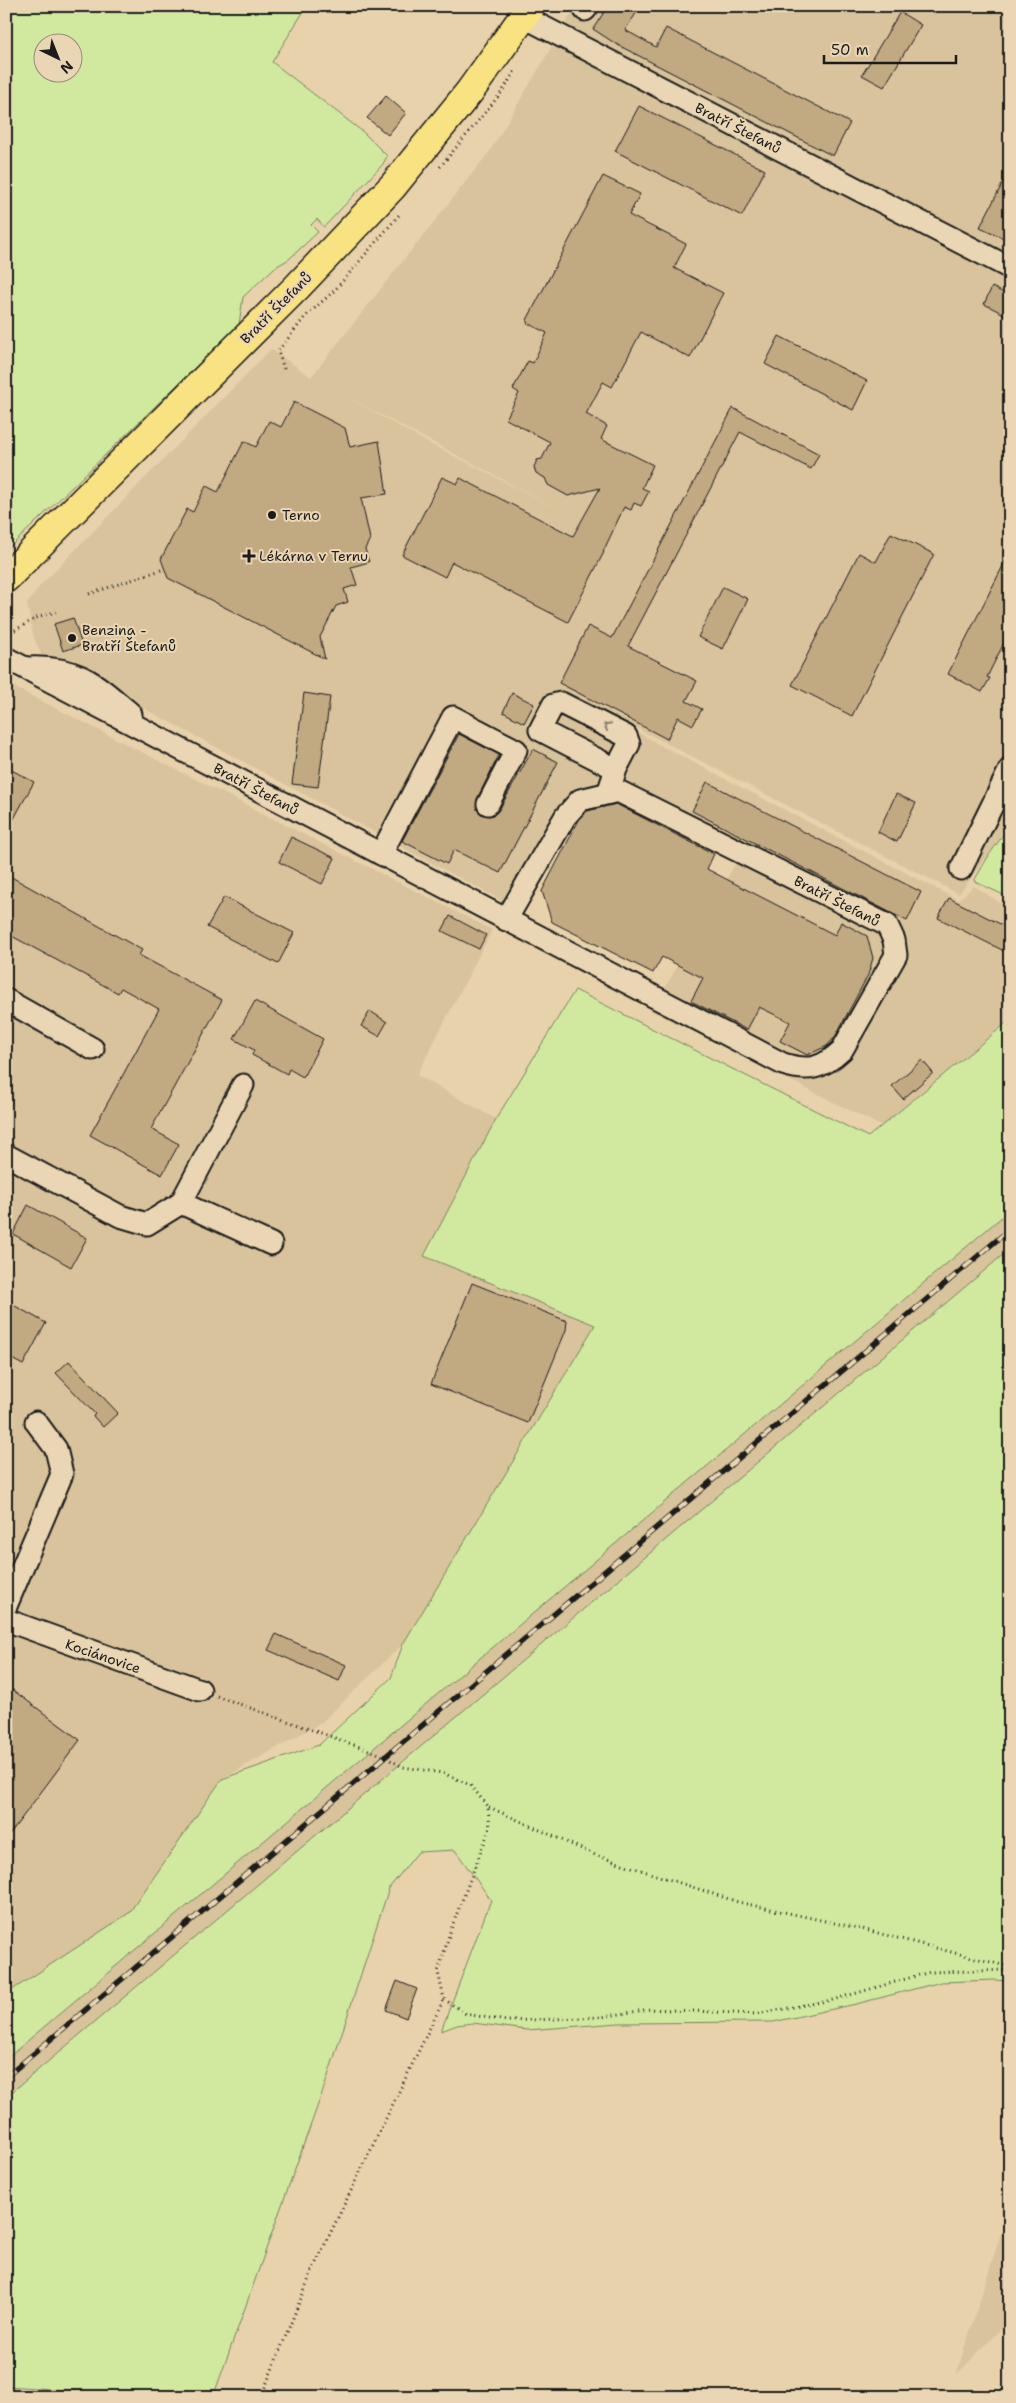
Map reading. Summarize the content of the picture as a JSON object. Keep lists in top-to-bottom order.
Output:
{
  "streets": {
    "main road": ["Bratří Štefanů"],
    "street": ["Kociánovice"]
  },
  "places": {
    "other": ["Terno", "Benzina - Bratří Štefanů"],
    "health": ["Lékárna v Ternu"]
  },
  "scale_bar": "50 m",
  "north": "bottom right"
}
